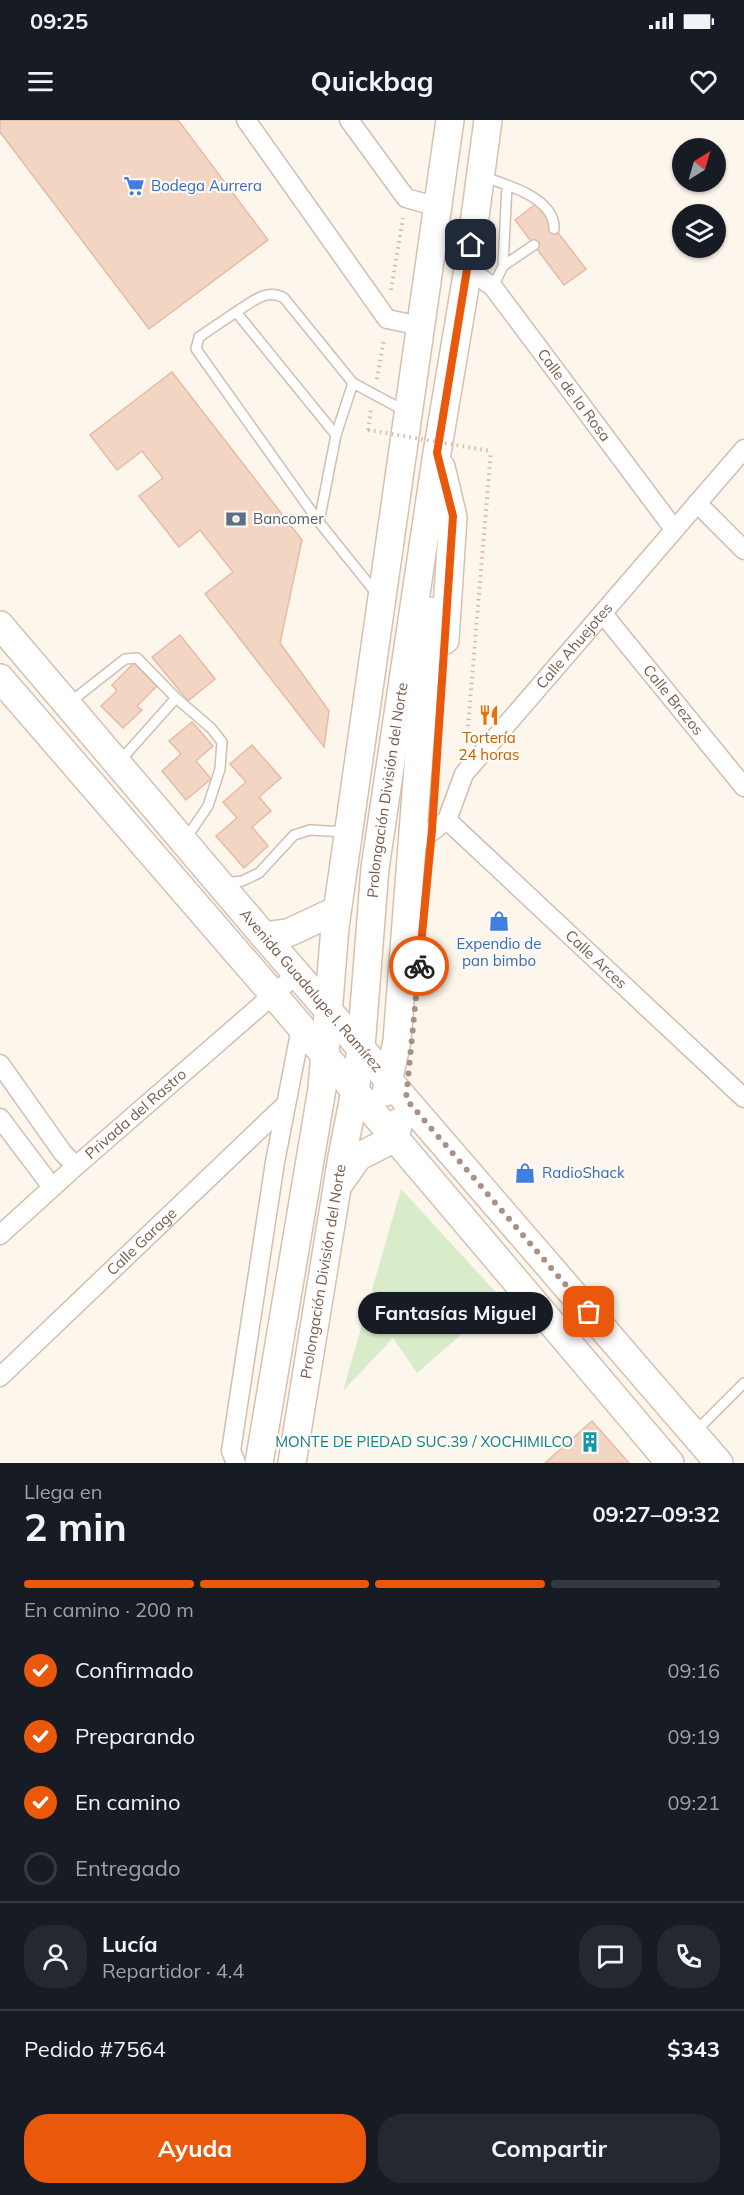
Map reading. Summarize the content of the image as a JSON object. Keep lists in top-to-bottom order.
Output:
{
  "streets": {
    "main road": ["Prolongación División del Norte", "Avenida Guadalupe I. Ramírez"],
    "street": [
      "Calle de la Rosa",
      "Calle Ahuejotes",
      "Calle Brezos",
      "Calle Arces",
      "Privada del Rastro",
      "Calle Garage"
    ]
  },
  "crossings": [
    ["Calle de la Rosa", "Calle Ahuejotes"],
    ["Calle de la Rosa", "Prolongación División del Norte"],
    ["Calle Ahuejotes", "Calle Brezos"],
    ["Calle Ahuejotes", "Calle Arces"],
    ["Prolongación División del Norte", "Avenida Guadalupe I. Ramírez"],
    ["Avenida Guadalupe I. Ramírez", "Privada del Rastro"]
  ],
  "places": {
    "supermarket": ["Bodega Aurrera"],
    "bank": ["Bancomer"],
    "restaurant": ["Tortería 24 horas"],
    "shop": ["Expendio de pan bimbo", "RadioShack"],
    "other": ["Fantasías Miguel"],
    "building": ["MONTE DE PIEDAD SUC.39 / XOCHIMILCO"]
  },
  "north": "top right",
  "page": {
    "status": "09:25",
    "header": "Quickbag",
    "bubble": "Fantasías Miguel",
    "heading": ["2 min", "Llega en", "09:27–09:32"],
    "panel": [
      "Lucía",
      "Repartidor · 4.4",
      "Pedido #7564",
      "$343"
    ],
    "bar": "En camino · 200 m",
    "list": [
      ["Confirmado", "09:16"],
      ["Preparando", "09:19"],
      ["En camino", "09:21"],
      "Entregado"
    ],
    "buttons": ["Ayuda", "Compartir"]
  }
}
